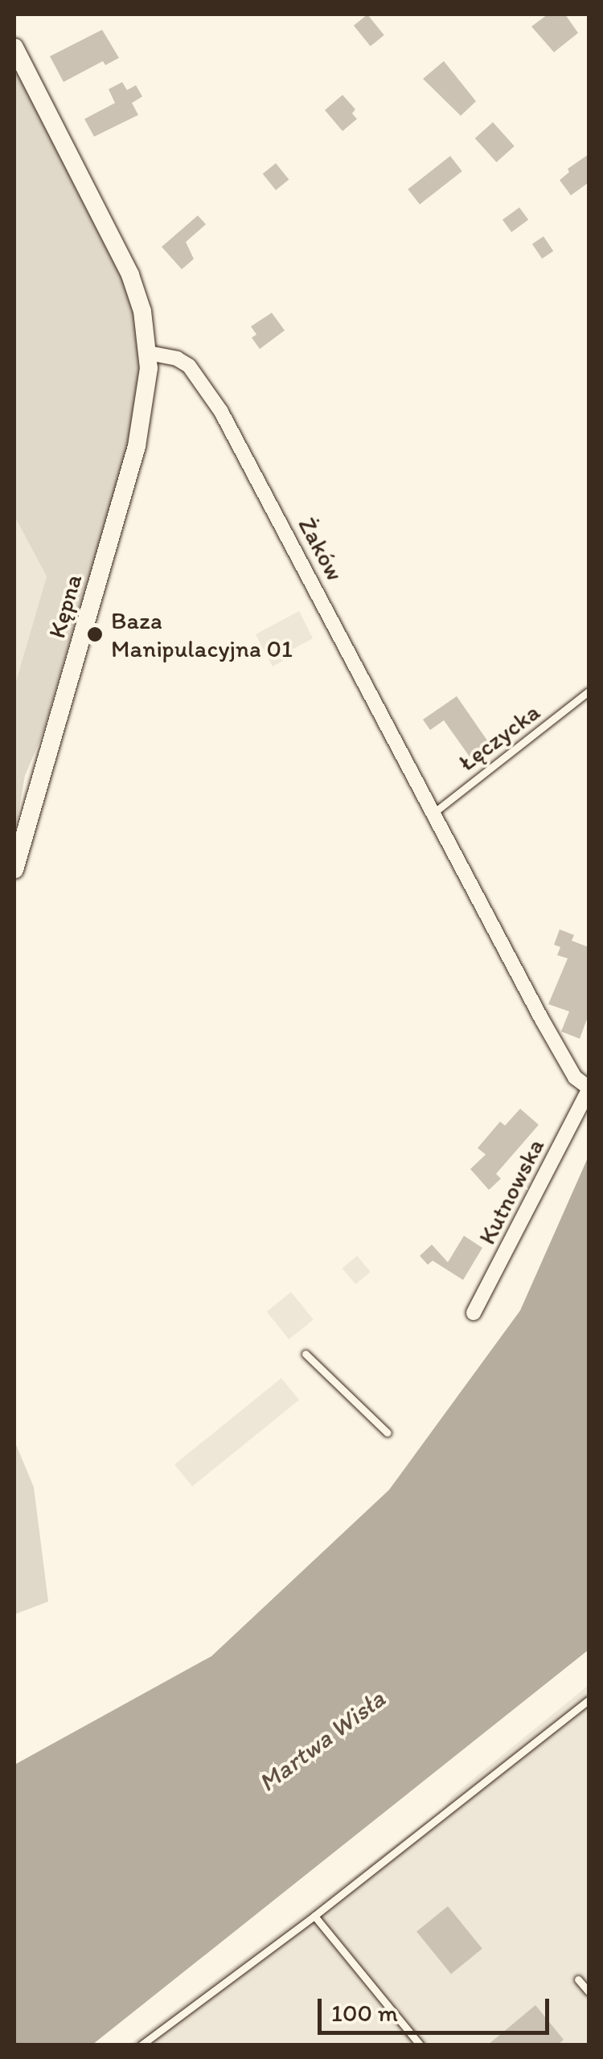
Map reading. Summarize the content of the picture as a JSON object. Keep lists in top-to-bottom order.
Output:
{
  "streets": {
    "street": ["Żaków", "Kępna", "Kutnowska"],
    "lane": ["Łęczycka"]
  },
  "crossings": [
    ["Żaków", "Kępna"],
    ["Żaków", "Łęczycka"],
    ["Żaków", "Kutnowska"]
  ],
  "water": ["Martwa Wisła"],
  "places": ["Baza Manipulacyjna 01"],
  "scale_bar": "100 m"
}
